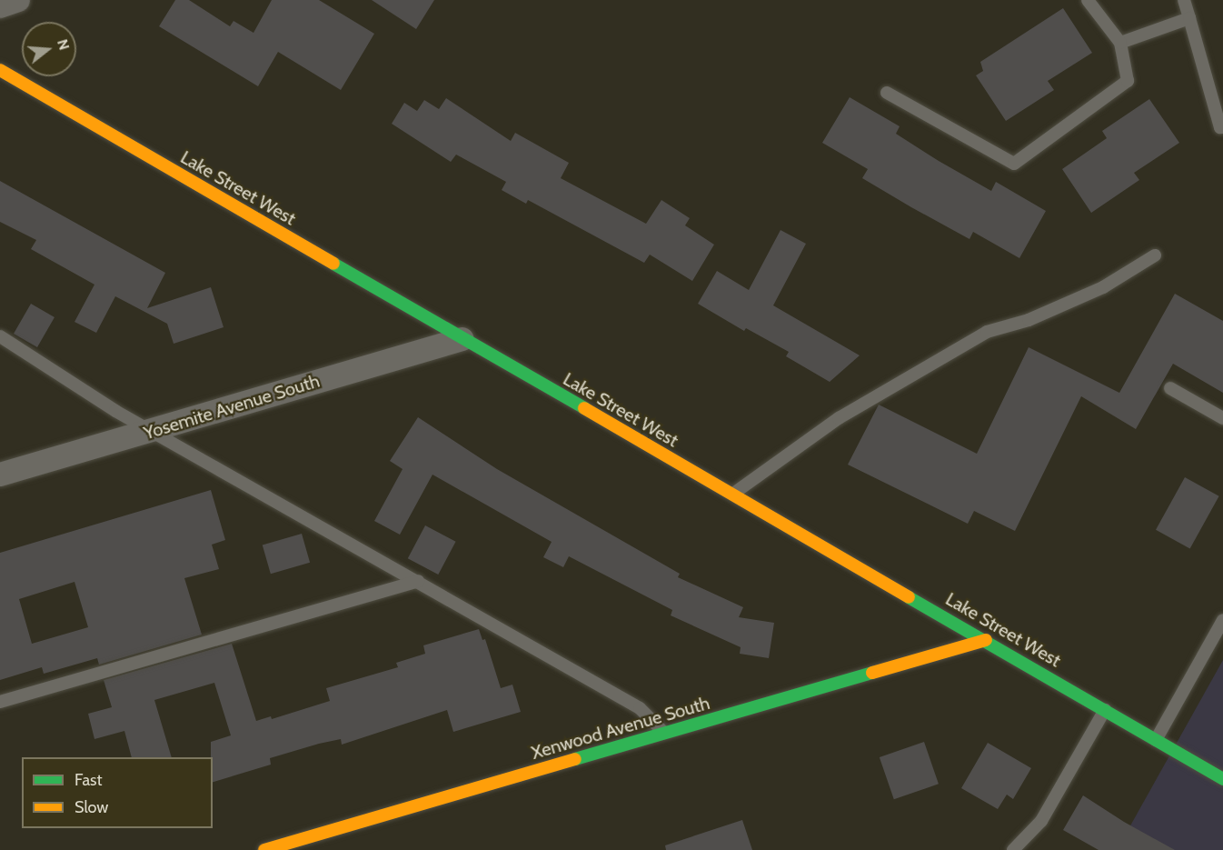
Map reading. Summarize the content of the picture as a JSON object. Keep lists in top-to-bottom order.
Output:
{
  "streets": {
    "street": ["Lake Street West", "Yosemite Avenue South", "Xenwood Avenue South"]
  },
  "crossings": [
    ["Lake Street West", "Yosemite Avenue South"],
    ["Lake Street West", "Xenwood Avenue South"]
  ],
  "legend": ["Fast", "Slow"],
  "north": "right"
}
